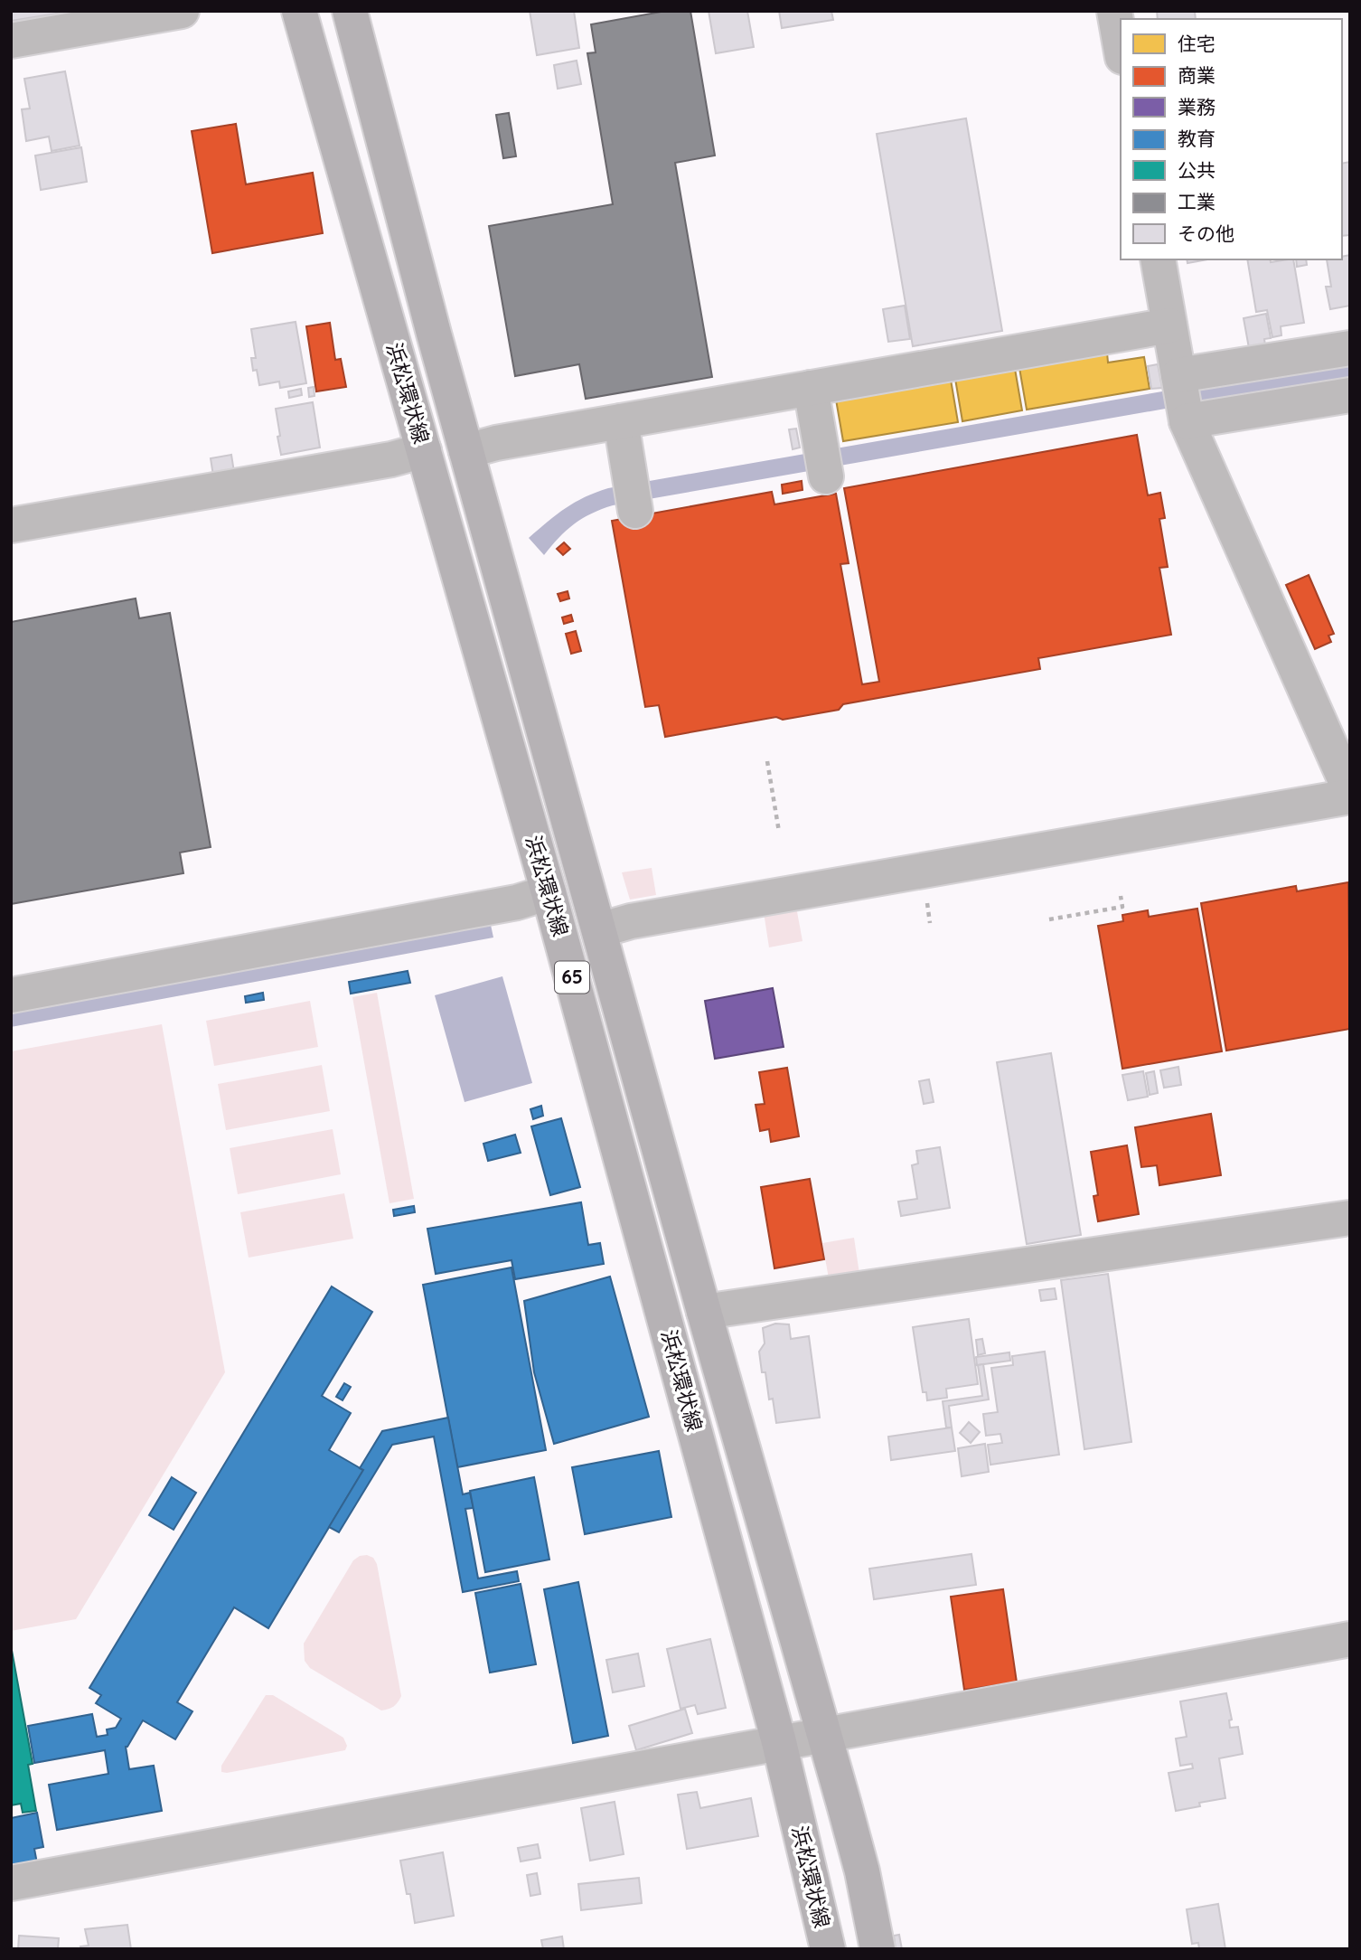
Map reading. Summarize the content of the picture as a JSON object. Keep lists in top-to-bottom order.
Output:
{
  "streets": {
    "main road": ["浜松環状線", "65"]
  },
  "legend": [
    "住宅",
    "商業",
    "業務",
    "教育",
    "公共",
    "工業",
    "その他"
  ]
}
